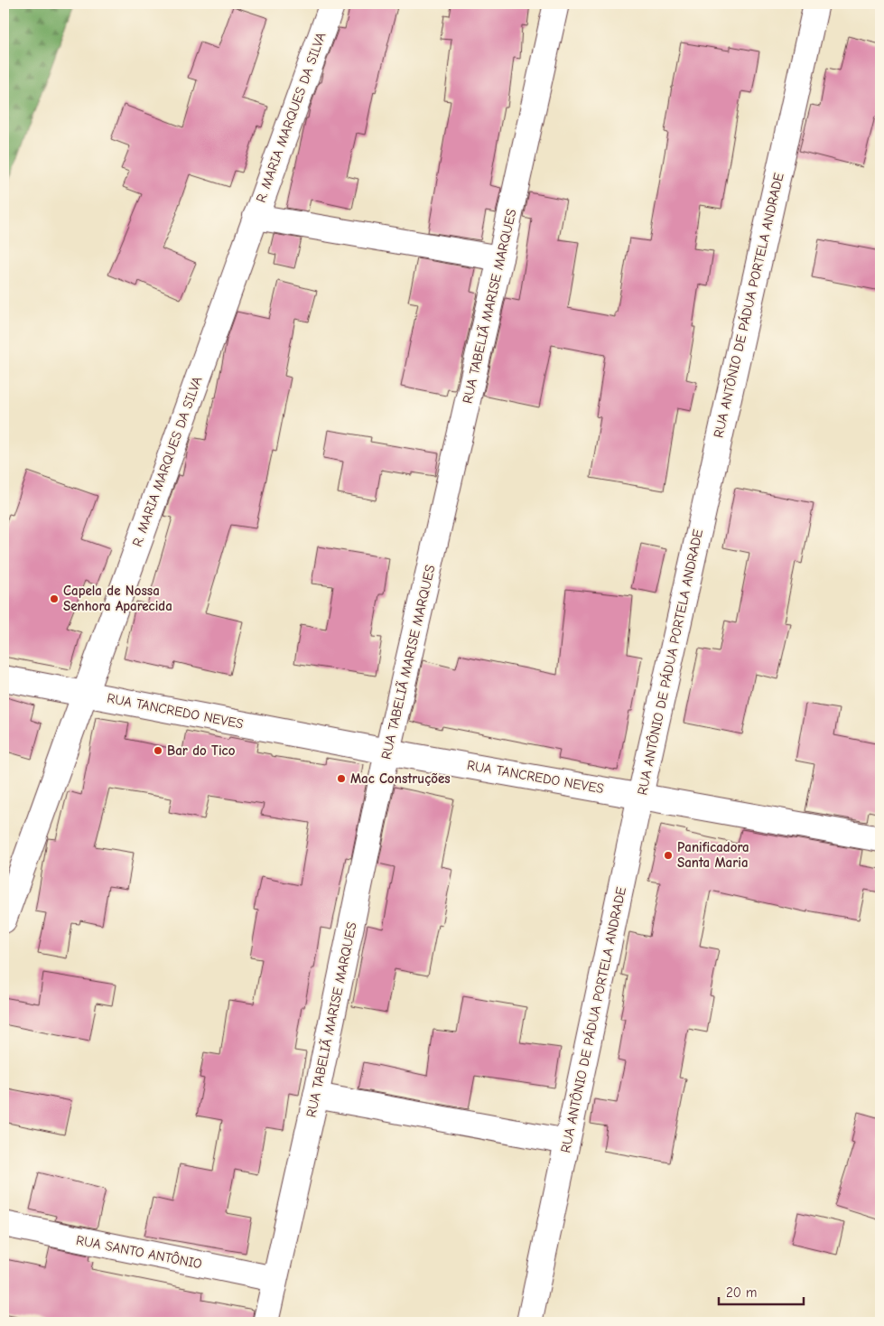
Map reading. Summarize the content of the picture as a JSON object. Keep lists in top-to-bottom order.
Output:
{
  "streets": {
    "street": [
      "R. MARIA MARQUES DA SILVA",
      "RUA ANTÔNIO DE PÁDUA PORTELA ANDRADE",
      "RUA TABELIÃ MARISE MARQUES",
      "RUA TANCREDO NEVES",
      "RUA SANTO ANTÔNIO"
    ]
  },
  "crossings": [
    ["R. MARIA MARQUES DA SILVA", "RUA TANCREDO NEVES"],
    ["RUA ANTÔNIO DE PÁDUA PORTELA ANDRADE", "RUA TANCREDO NEVES"],
    ["RUA TABELIÃ MARISE MARQUES", "RUA TANCREDO NEVES"],
    ["RUA TABELIÃ MARISE MARQUES", "RUA SANTO ANTÔNIO"]
  ],
  "places": [
    "Capela de Nossa Senhora Aparecida",
    "Bar do Tico",
    "Mac Construções",
    "Panificadora Santa Maria"
  ],
  "scale_bar": "20 m"
}
